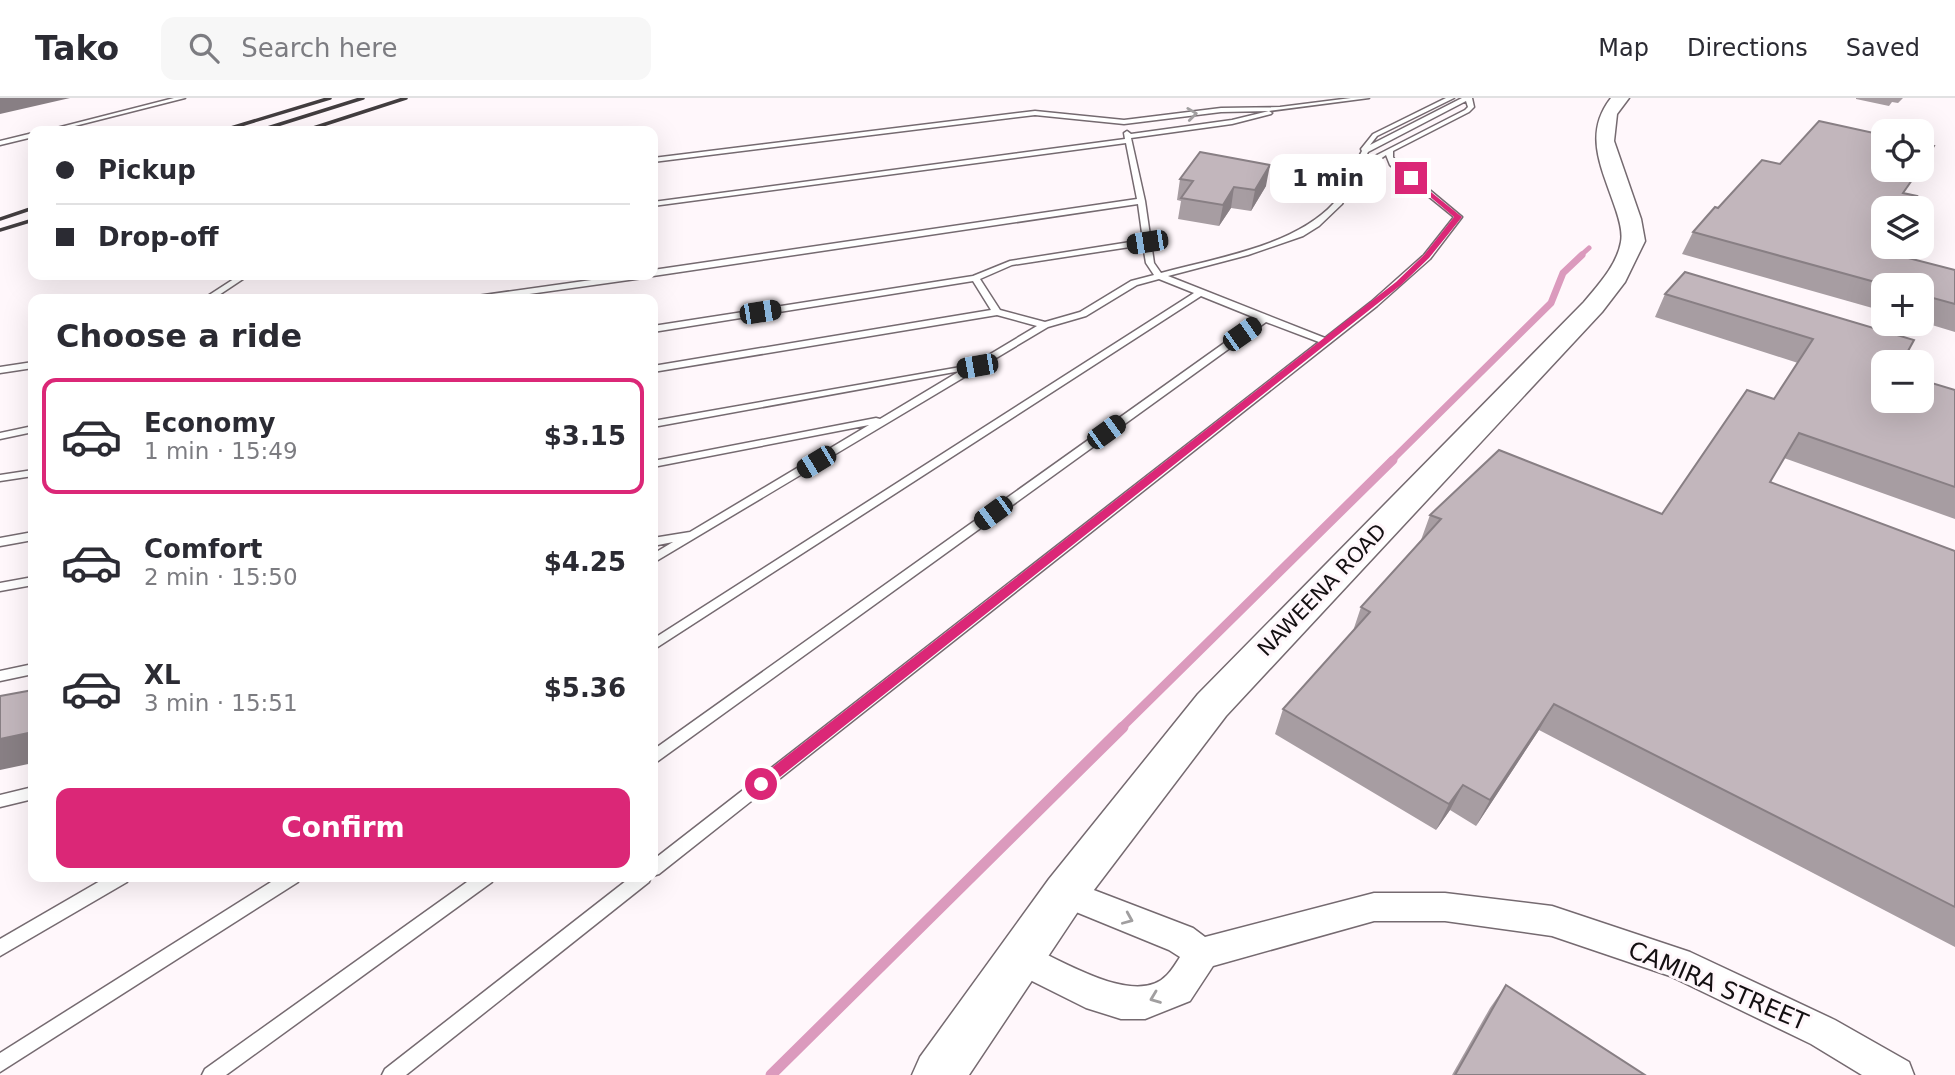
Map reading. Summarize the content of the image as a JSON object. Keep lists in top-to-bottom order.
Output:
{
  "streets": {
    "street": ["NAWEENA ROAD", "CAMIRA STREET"]
  },
  "page": {
    "header": "Tako",
    "search": "Search here",
    "nav": ["Map", "Directions", "Saved"],
    "map_buttons": ["+", "−"],
    "banner": ["Pickup", "Drop-off"],
    "bubble": "1 min",
    "heading": "Choose a ride",
    "list": [
      {
        "name": "Economy",
        "note": "1 min · 15:49",
        "value": "$3.15"
      },
      {
        "name": "Comfort",
        "note": "2 min · 15:50",
        "value": "$4.25"
      },
      {
        "name": "XL",
        "note": "3 min · 15:51",
        "value": "$5.36"
      }
    ],
    "buttons": "Confirm"
  }
}
